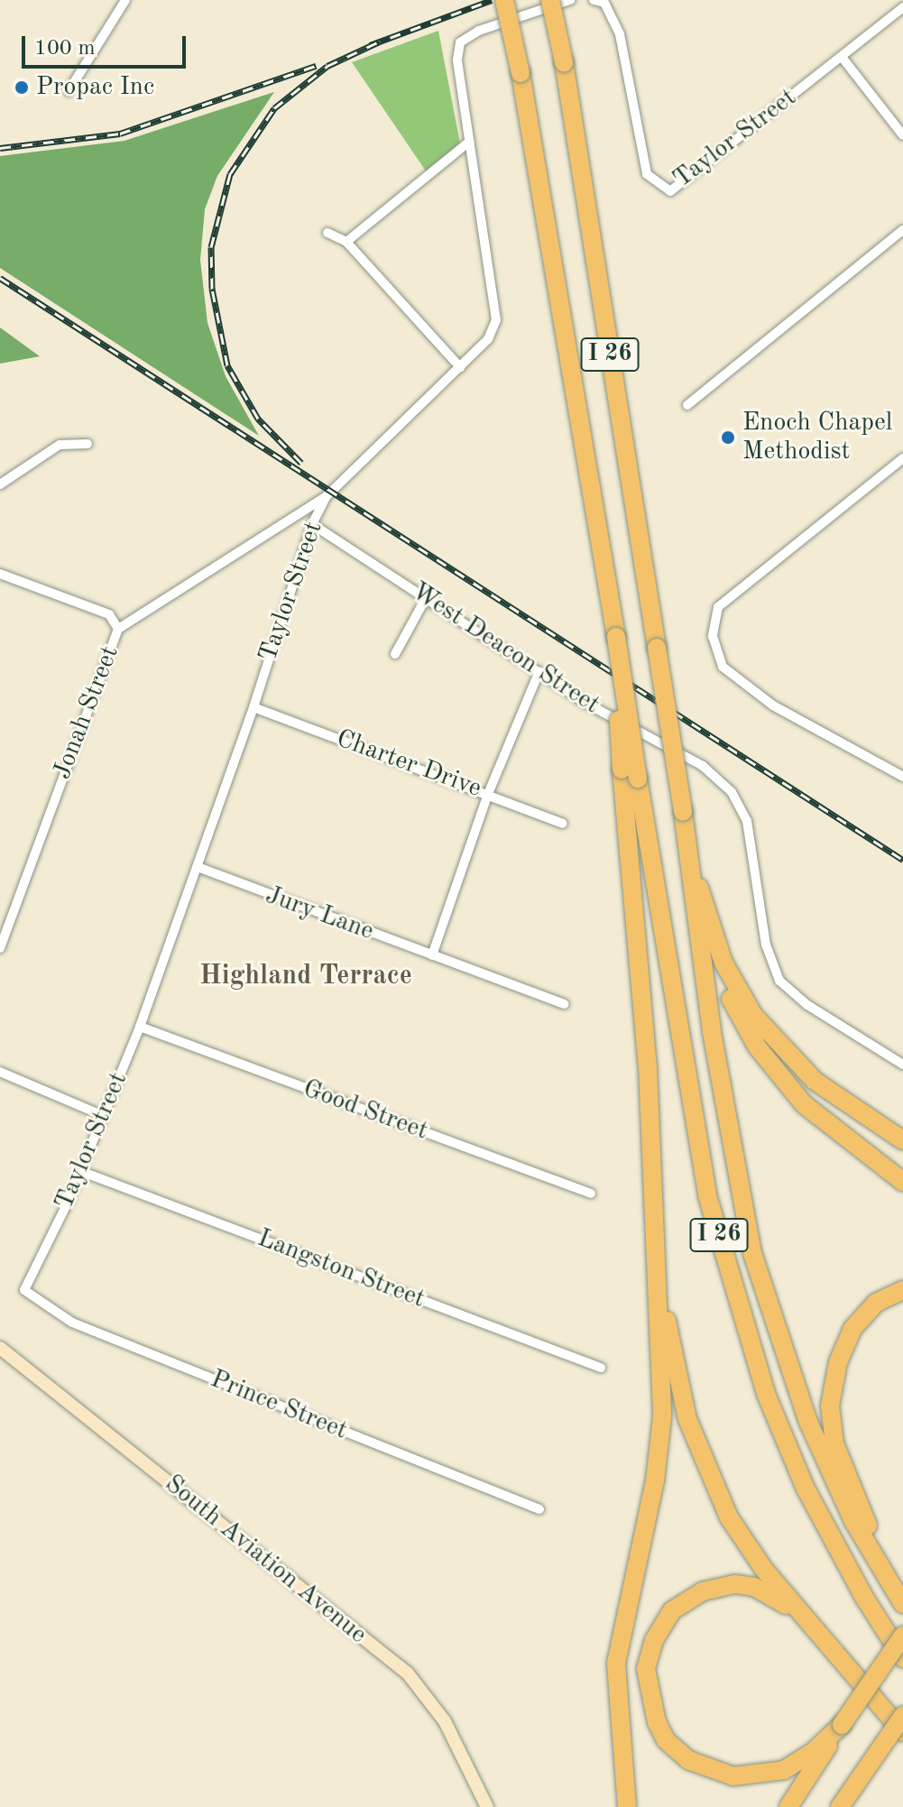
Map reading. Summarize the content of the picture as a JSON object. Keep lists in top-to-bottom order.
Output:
{
  "streets": {
    "highway": ["I 26"],
    "street": [
      "Taylor Street",
      "West Deacon Street",
      "Jonah Street",
      "Charter Drive",
      "Jury Lane",
      "Good Street",
      "Langston Street",
      "Prince Street",
      "South Aviation Avenue"
    ]
  },
  "crossings": [
    ["Taylor Street", "West Deacon Street"],
    ["Taylor Street", "Jonah Street"],
    ["Taylor Street", "Charter Drive"],
    ["Taylor Street", "Jury Lane"],
    ["Taylor Street", "Good Street"],
    ["Taylor Street", "Langston Street"],
    ["Taylor Street", "Prince Street"]
  ],
  "districts": ["Highland Terrace"],
  "places": ["Propac Inc", "Enoch Chapel Methodist"],
  "scale_bar": "100 m"
}
